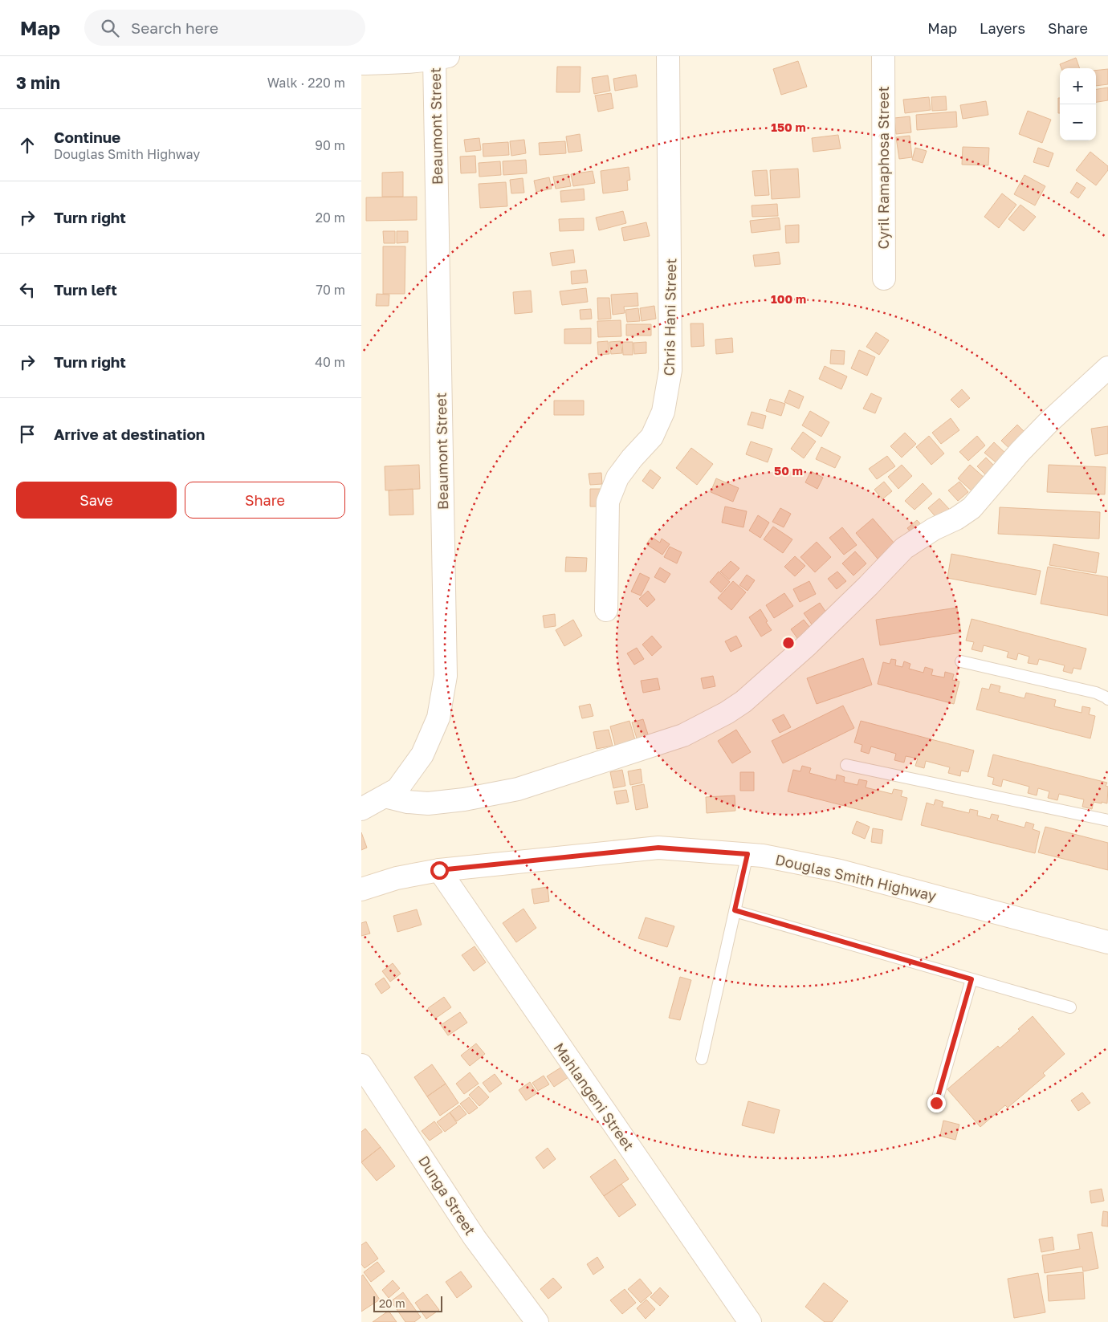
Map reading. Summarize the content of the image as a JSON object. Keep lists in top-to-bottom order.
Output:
{
  "streets": {
    "street": [
      "Beaumont Street",
      "Cyril Ramaphosa Street",
      "Chris Hani Street",
      "Douglas Smith Highway",
      "Mahlangeni Street",
      "Dunga Street"
    ]
  },
  "crossings": [
    ["Douglas Smith Highway", "Mahlangeni Street"]
  ],
  "scale_bar": "20 m",
  "page": {
    "header": "Map",
    "search": "Search here",
    "nav": ["Map", "Layers", "Share"],
    "heading": ["3 min", "Walk · 220 m"],
    "map_buttons": ["+", "−"],
    "list": [
      ["Continue", "Douglas Smith Highway", "90 m"],
      ["Turn right", "20 m"],
      ["Turn left", "70 m"],
      ["Turn right", "40 m"],
      "Arrive at destination"
    ],
    "buttons": ["Save", "Share"],
    "scale": "20 m"
  },
  "rings": ["150 m", "100 m", "50 m"]
}
